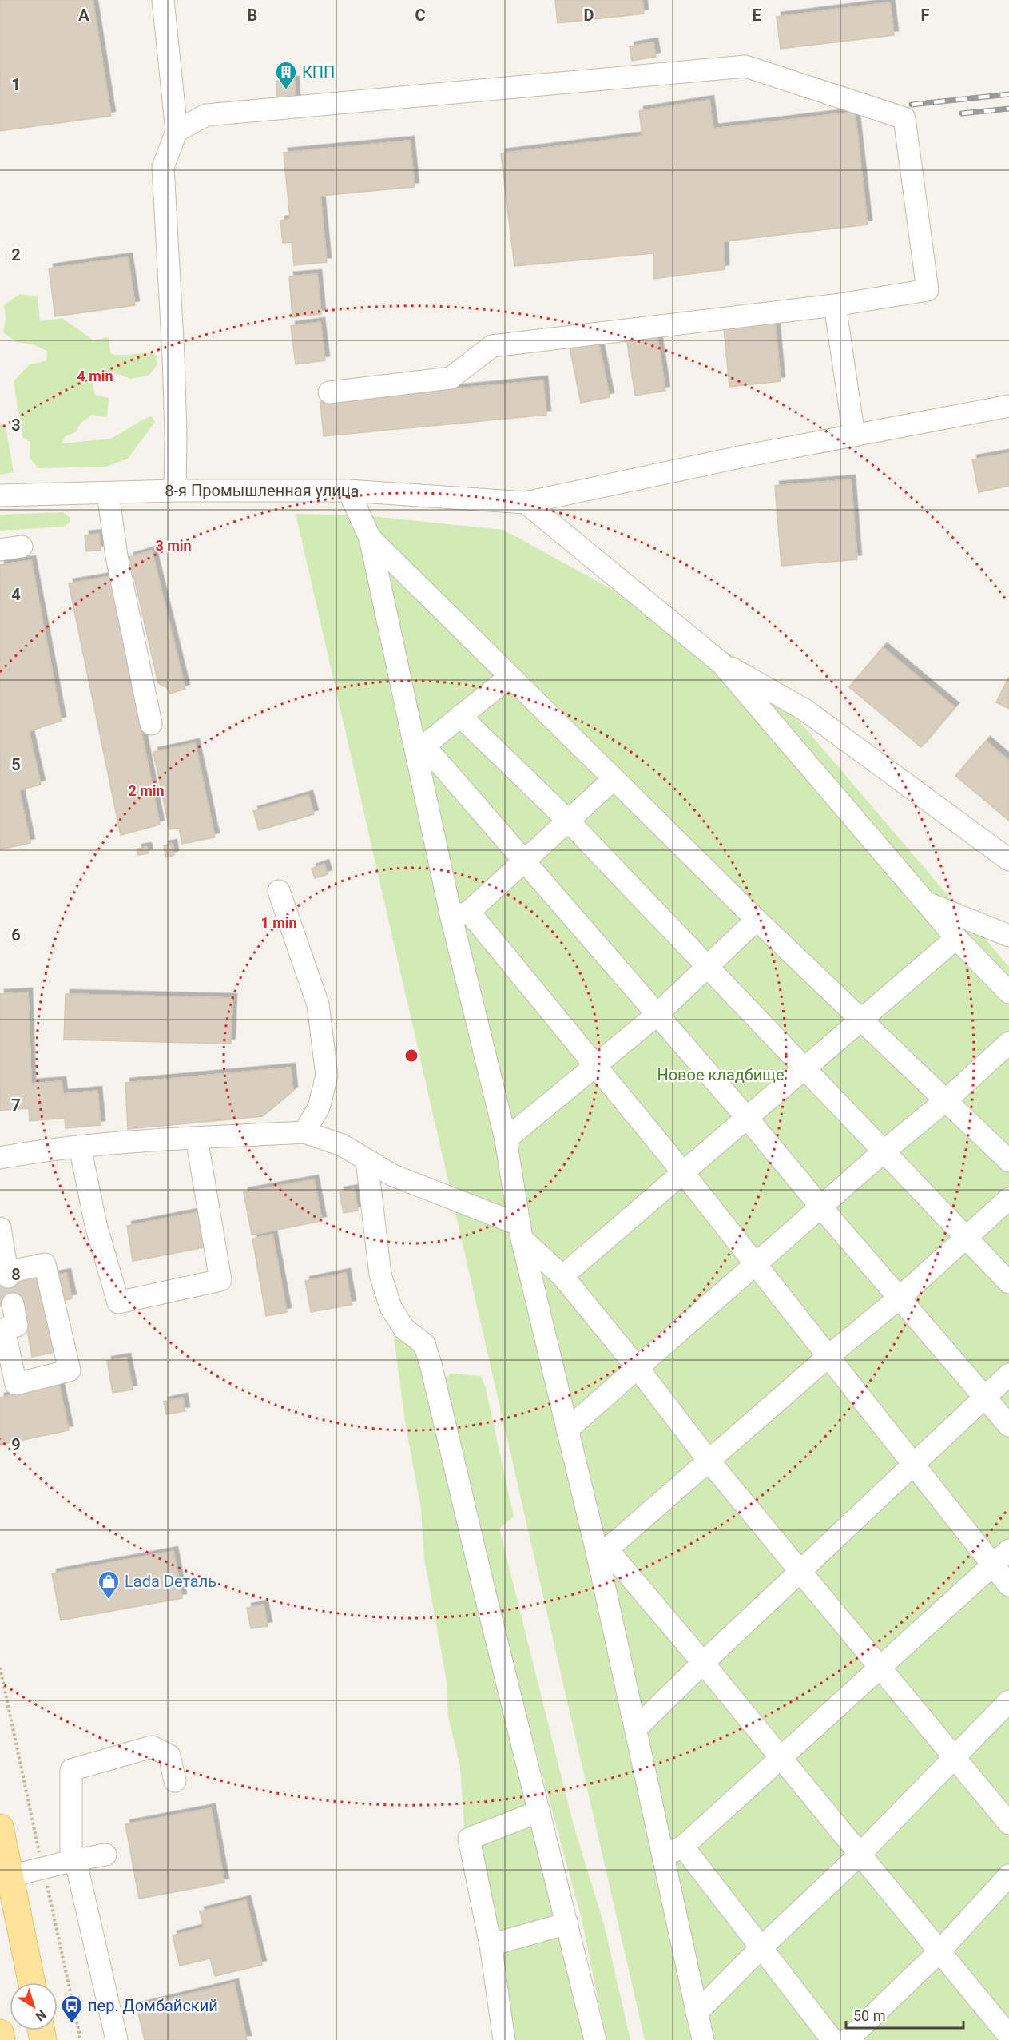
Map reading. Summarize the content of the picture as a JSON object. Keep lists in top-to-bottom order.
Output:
{
  "streets": {
    "street": ["8-я Промышленная улица"]
  },
  "parks": ["Новое кладбище"],
  "places": {
    "building": ["КПП"],
    "shop": ["Lada Dеталь"],
    "bus stop": ["пер. Домбайский"]
  },
  "scale_bar": "50 m",
  "north": "bottom right",
  "grid": {
    "columns": [
      "A",
      "B",
      "C",
      "D",
      "E",
      "F"
    ],
    "rows": [
      "1",
      "2",
      "3",
      "4",
      "5",
      "6",
      "7",
      "8",
      "9"
    ]
  },
  "rings": [
    "4 min",
    "3 min",
    "2 min",
    "1 min"
  ]
}
